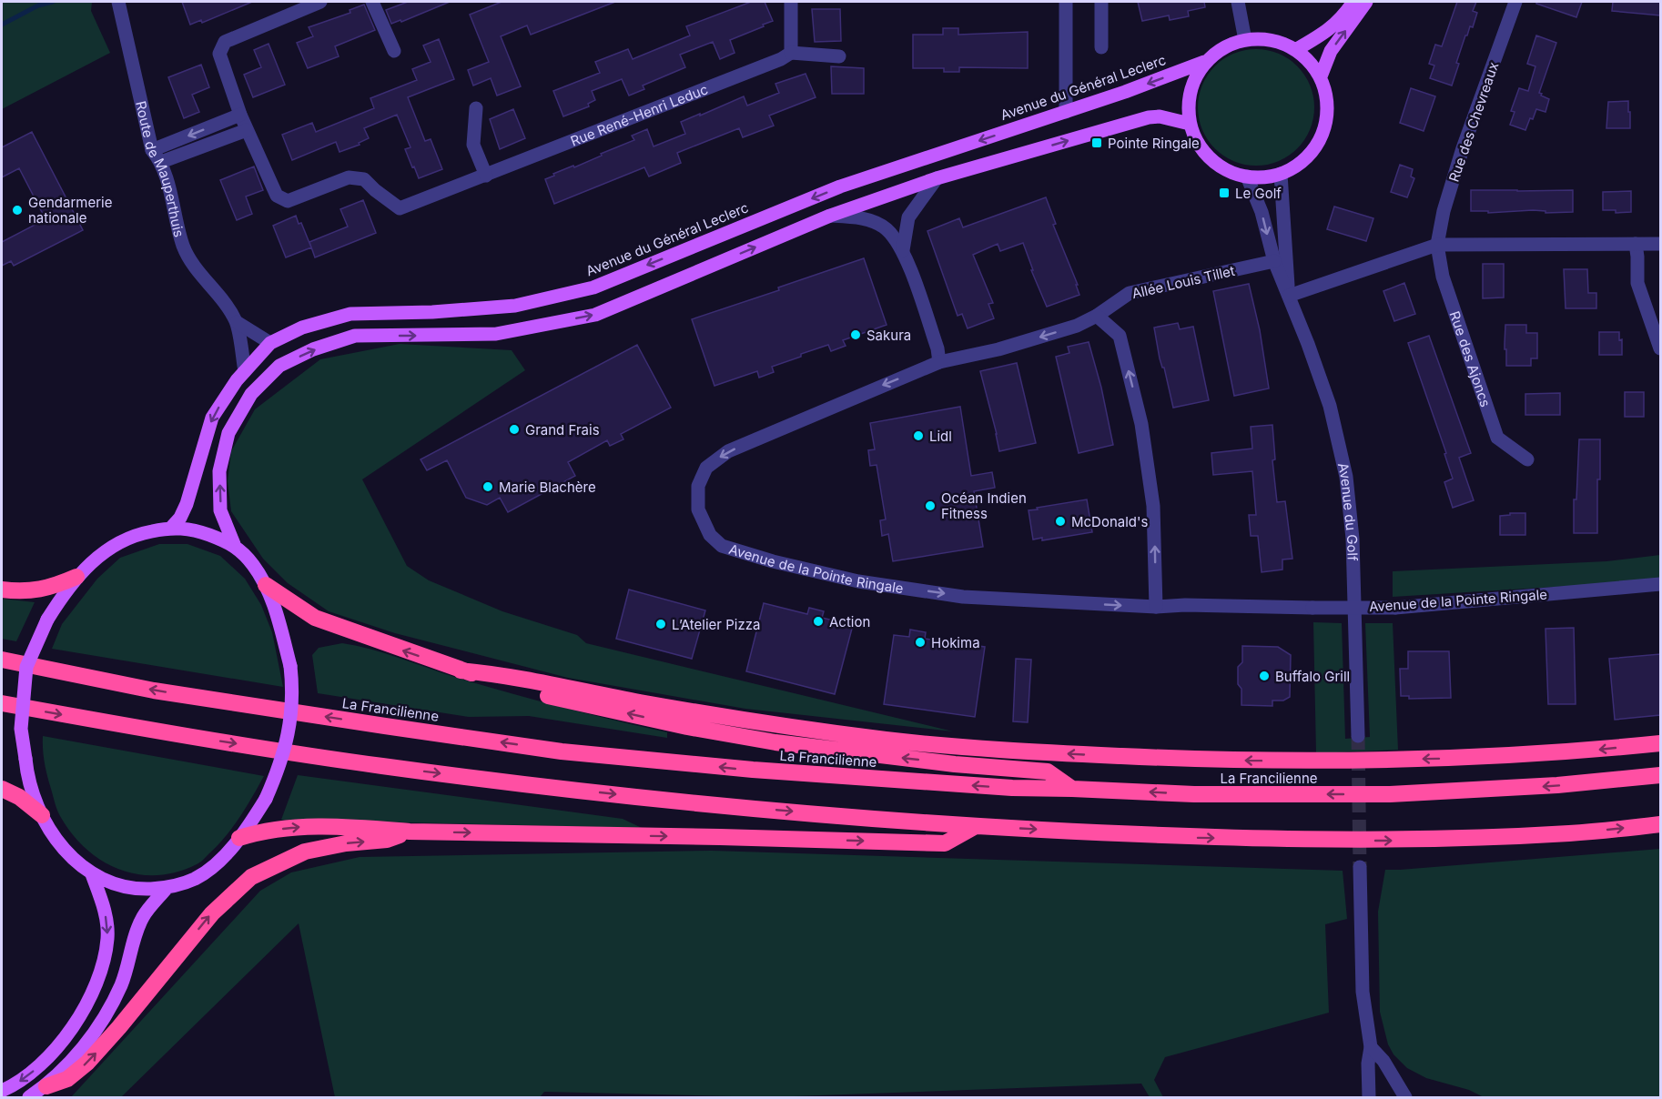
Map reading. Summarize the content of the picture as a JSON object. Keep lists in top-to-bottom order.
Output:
{
  "streets": {
    "highway": ["La Francilienne"],
    "main road": ["Avenue du Général Leclerc"],
    "street": [
      "Rue René-Henri Leduc",
      "Rue des Chevreaux",
      "Route de Mauperthuis",
      "Allée Louis Tillet",
      "Rue des Ajoncs",
      "Avenue du Golf",
      "Avenue de la Pointe Ringale"
    ]
  },
  "crossings": [
    ["Avenue du Général Leclerc", "Route de Mauperthuis"],
    ["Avenue du Général Leclerc", "Avenue du Golf"],
    ["Rue des Chevreaux", "Rue des Ajoncs"],
    ["Allée Louis Tillet", "Avenue du Golf"],
    ["Allée Louis Tillet", "Avenue de la Pointe Ringale"]
  ],
  "places": {
    "transit": ["Pointe Ringale", "Le Golf"],
    "other": [
      "Gendarmerie nationale",
      "Sakura",
      "Grand Frais",
      "Lidl",
      "Marie Blachère",
      "Océan Indien Fitness",
      "McDonald's",
      "Action",
      "L’Atelier Pizza",
      "Hokima",
      "Buffalo Grill"
    ]
  }
}
